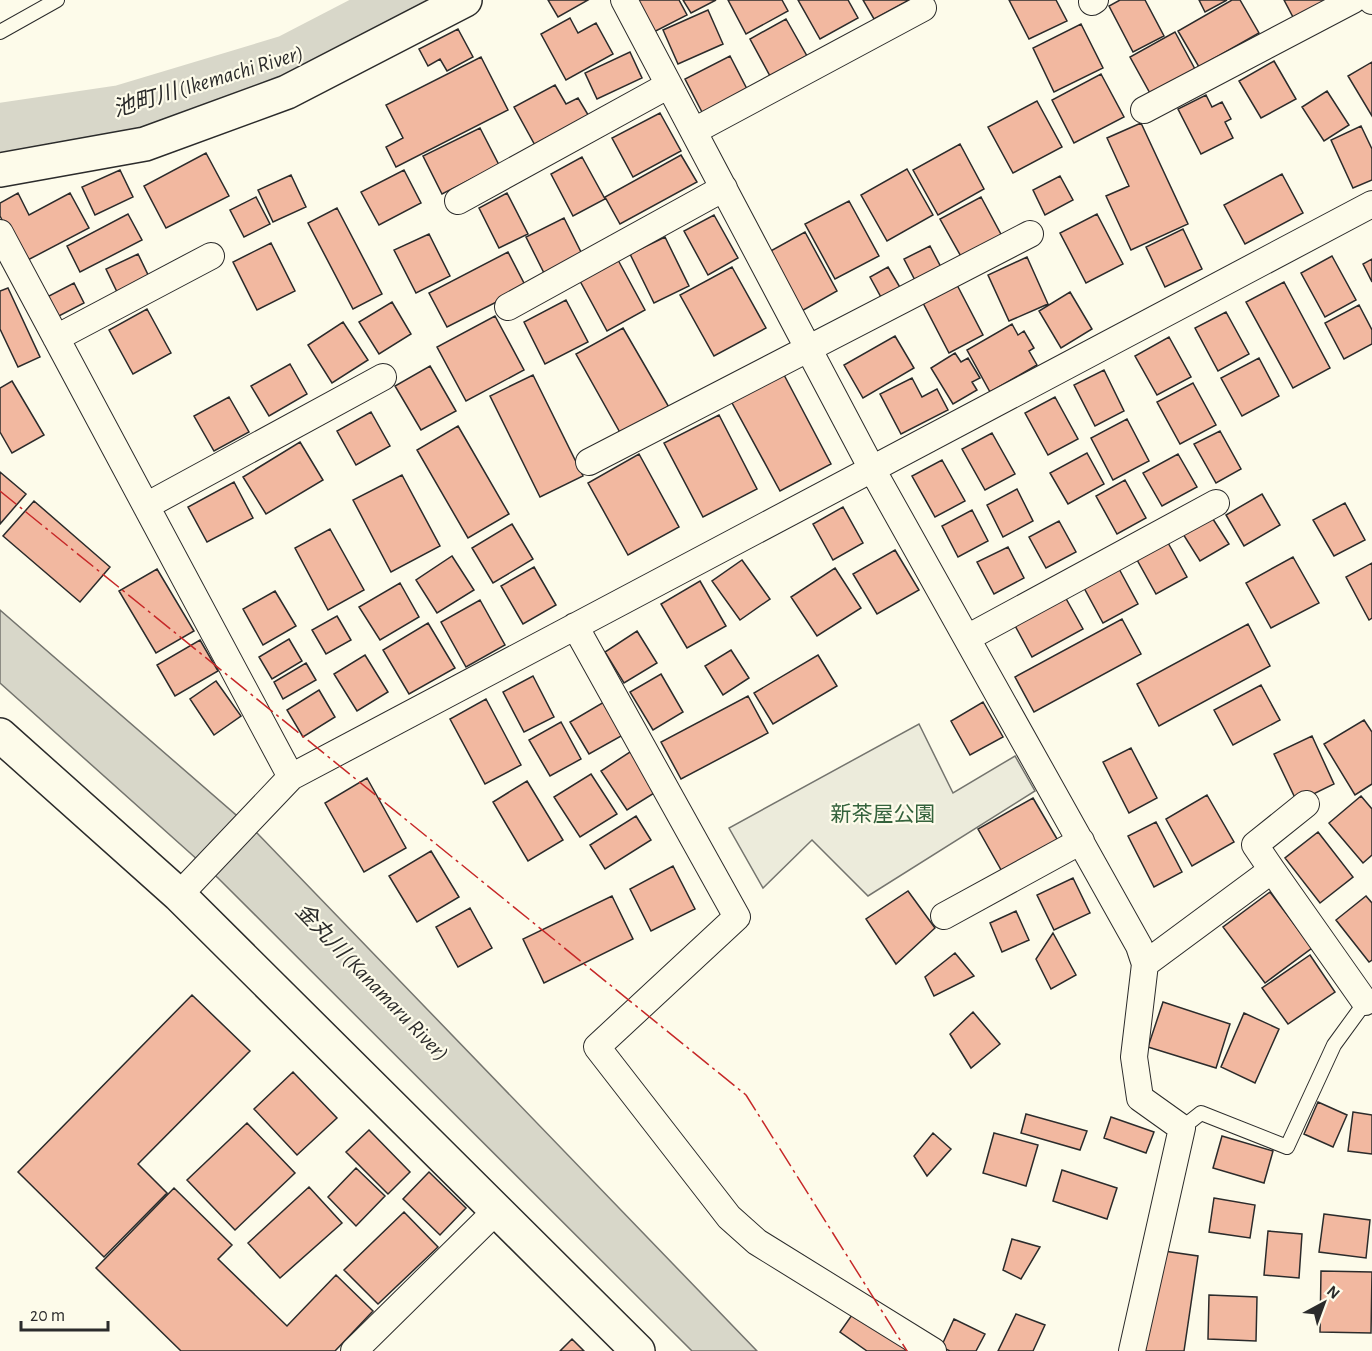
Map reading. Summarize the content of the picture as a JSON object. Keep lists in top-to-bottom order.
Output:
{
  "water": ["池町川 (Ikemachi River)", "金丸川 (Kanamaru River)"],
  "parks": ["新茶屋公園"],
  "scale_bar": "20 m",
  "north": "top right"
}
